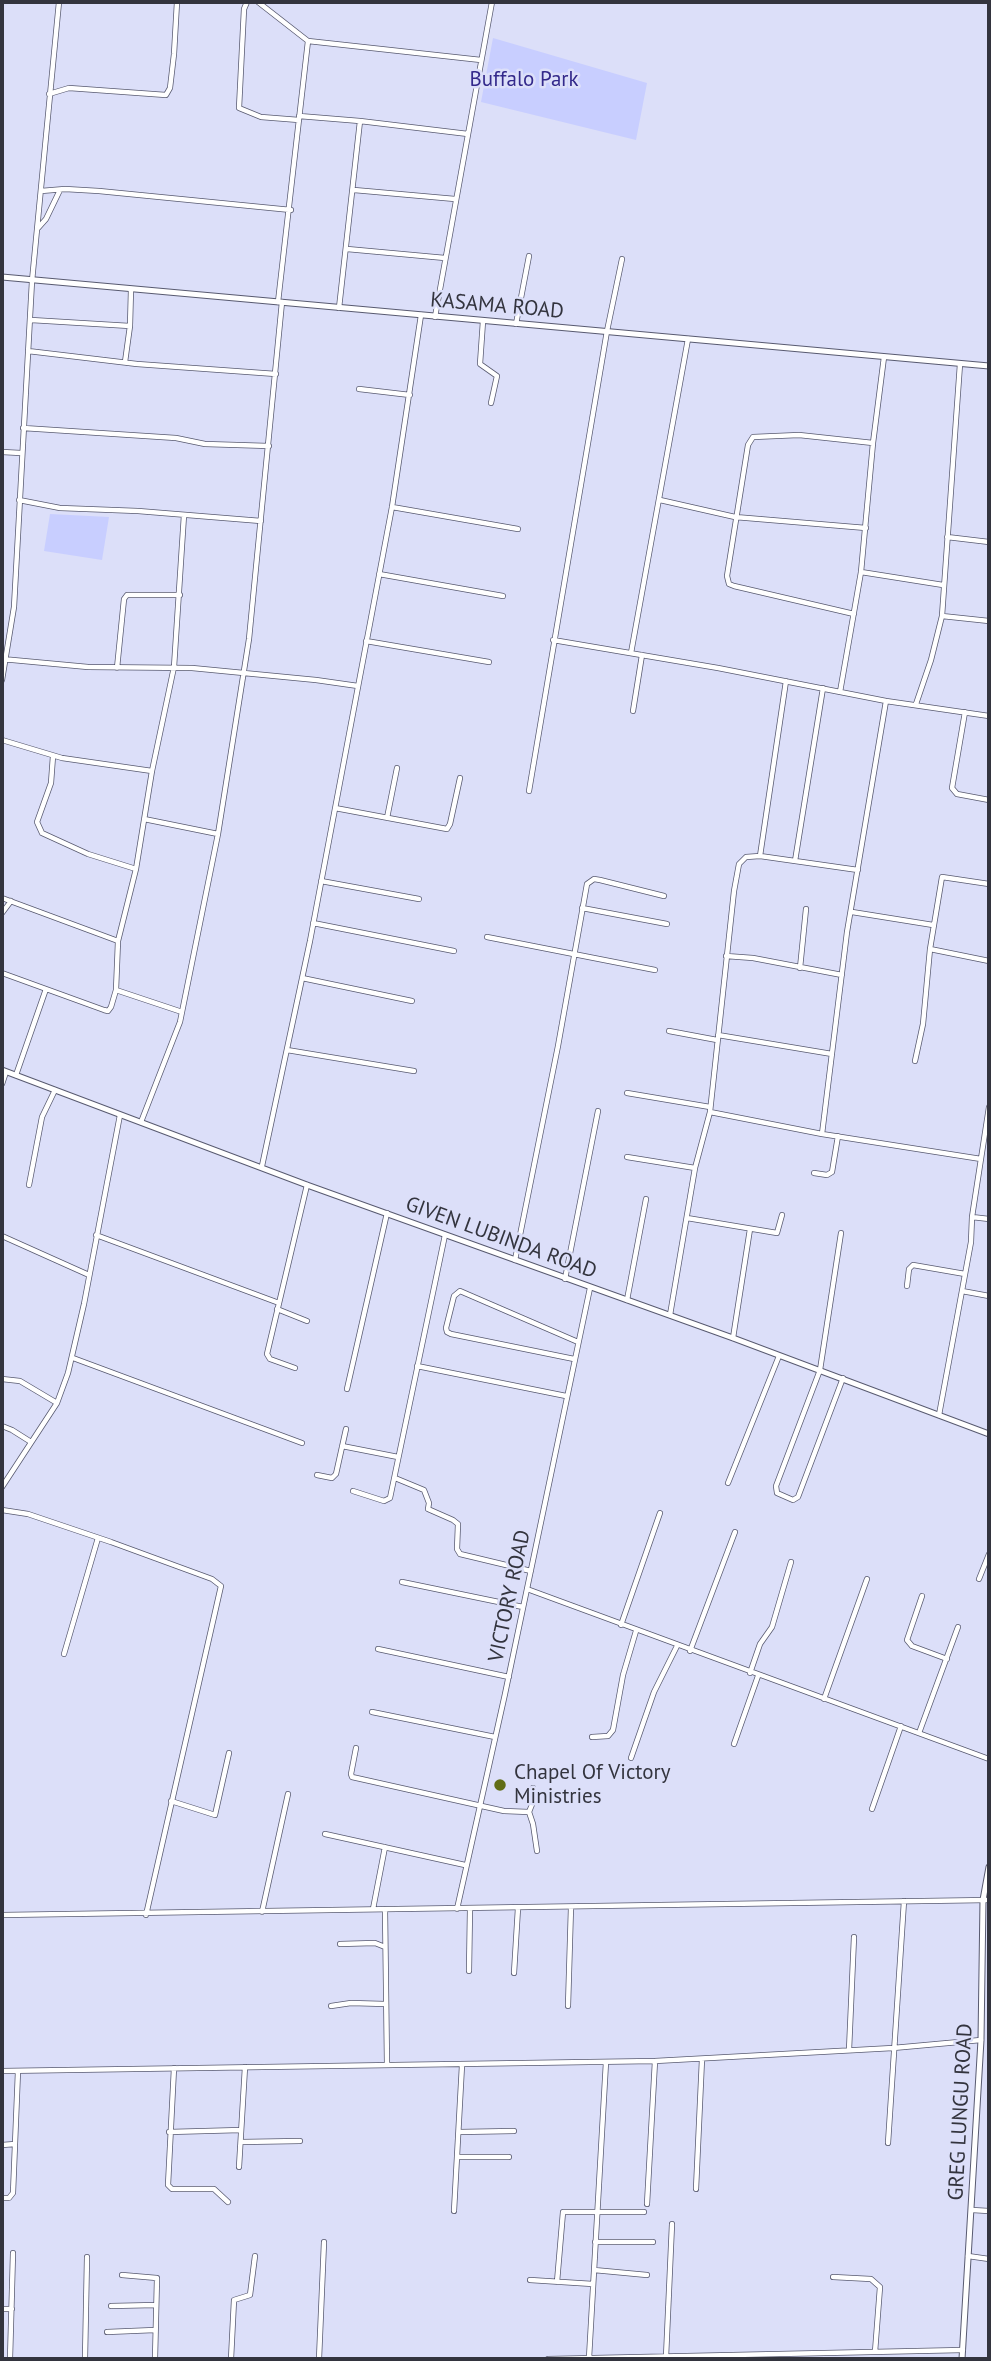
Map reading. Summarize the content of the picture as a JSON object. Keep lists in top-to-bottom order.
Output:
{
  "streets": {
    "street": [
      "KASAMA ROAD",
      "GIVEN LUBINDA ROAD",
      "VICTORY ROAD",
      "GREG LUNGU ROAD"
    ]
  },
  "crossings": [
    ["GIVEN LUBINDA ROAD", "VICTORY ROAD"]
  ],
  "parks": ["Buffalo Park"],
  "places": ["Chapel Of Victory Ministries"]
}
